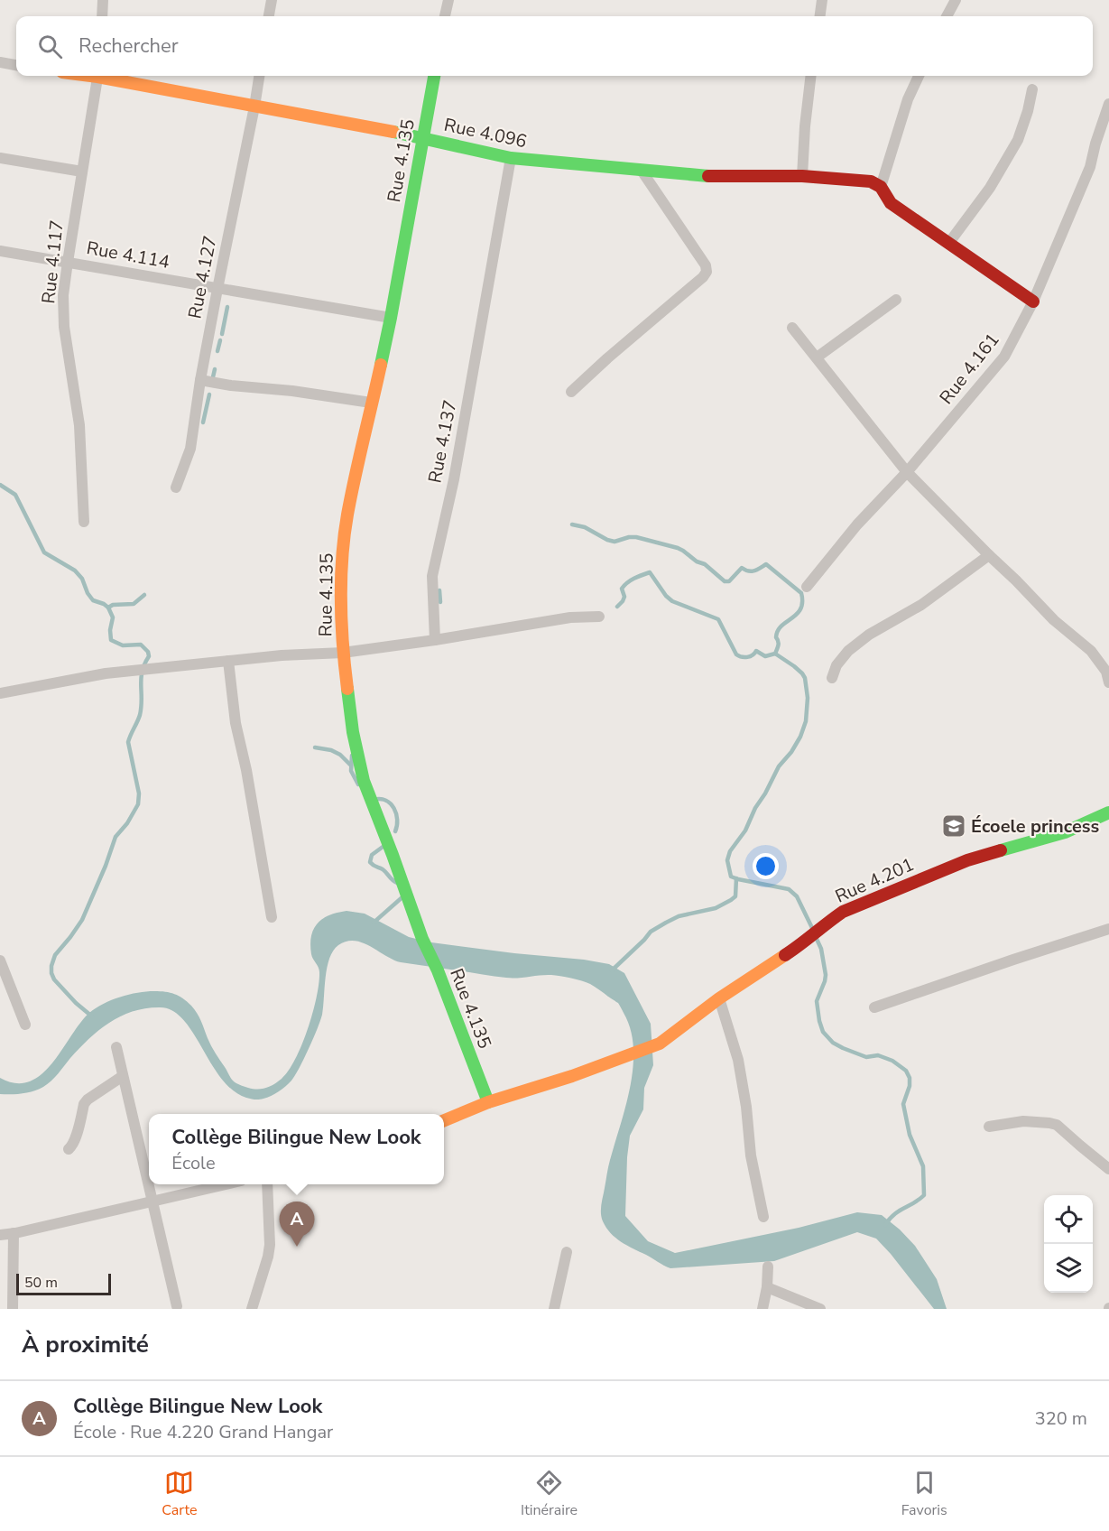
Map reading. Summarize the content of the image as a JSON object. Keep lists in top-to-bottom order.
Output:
{
  "streets": {
    "street": [
      "Rue 4.096",
      "Rue 4.135",
      "Rue 4.114",
      "Rue 4.117",
      "Rue 4.127",
      "Rue 4.161",
      "Rue 4.137",
      "Rue 4.201"
    ]
  },
  "crossings": [
    ["Rue 4.096", "Rue 4.135"],
    ["Rue 4.096", "Rue 4.127"],
    ["Rue 4.096", "Rue 4.137"],
    ["Rue 4.135", "Rue 4.114"],
    ["Rue 4.135", "Rue 4.201"],
    ["Rue 4.114", "Rue 4.117"],
    ["Rue 4.114", "Rue 4.127"]
  ],
  "places": {
    "school or university": ["Écoele princess"]
  },
  "scale_bar": "50 m",
  "page": {
    "search": "Rechercher",
    "popup": ["Collège Bilingue New Look", "École"],
    "pins": "A",
    "scale": "50 m",
    "heading": "À proximité",
    "list": [
      {
        "mark": "A",
        "name": "Collège Bilingue New Look",
        "note": "École · Rue 4.220 Grand Hangar",
        "value": "320 m"
      }
    ],
    "nav": ["Carte", "Itinéraire", "Favoris"]
  }
}
